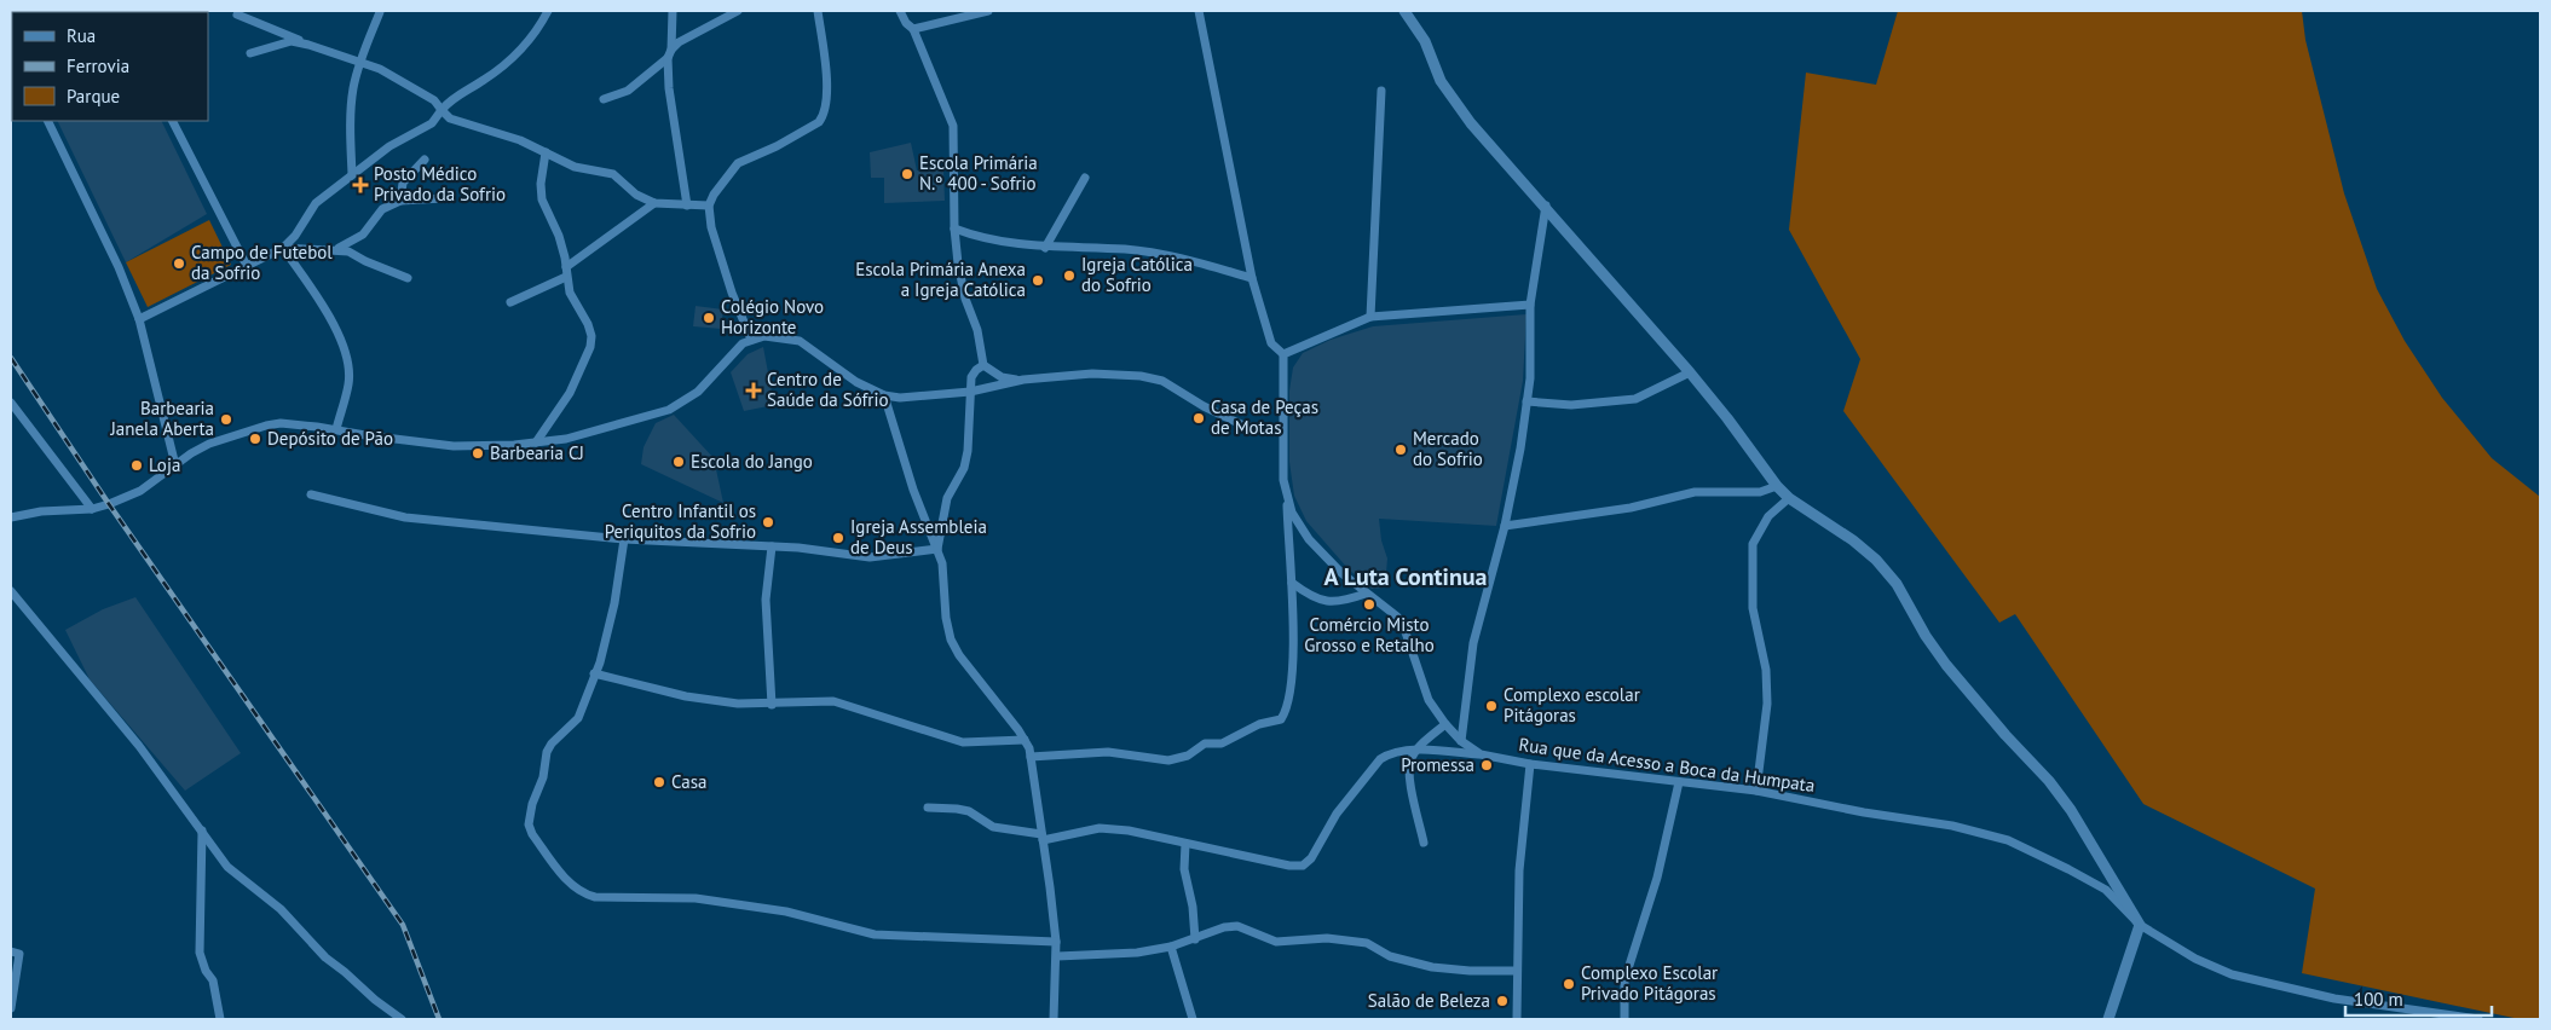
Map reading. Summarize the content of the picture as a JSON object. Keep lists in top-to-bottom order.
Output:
{
  "streets": {
    "street": ["Rua que da Acesso a Boca da Humpata"]
  },
  "districts": ["A Luta Continua"],
  "places": {
    "other": [
      "Escola Primária N.º 400 - Sofrio",
      "Campo de Futebol da Sofrio",
      "Igreja Católica do Sofrio",
      "Escola Primária Anexa a Igreja Católica",
      "Colégio Novo Horizonte",
      "Casa de Peças de Motas",
      "Barbearia Janela Aberta",
      "Depósito de Pão",
      "Mercado do Sofrio",
      "Barbearia CJ",
      "Escola do Jango",
      "Loja",
      "Centro Infantil os Periquitos da Sofrio",
      "Igreja Assembleia de Deus",
      "Comércio Misto Grosso e Retalho",
      "Complexo escolar Pitágoras",
      "Promessa",
      "Casa",
      "Complexo Escolar Privado Pitágoras",
      "Salão de Beleza"
    ],
    "health": ["Posto Médico Privado da Sofrio", "Centro de Saúde da Sófrio"]
  },
  "legend": ["Rua", "Ferrovia", "Parque"],
  "scale_bar": "100 m"
}
